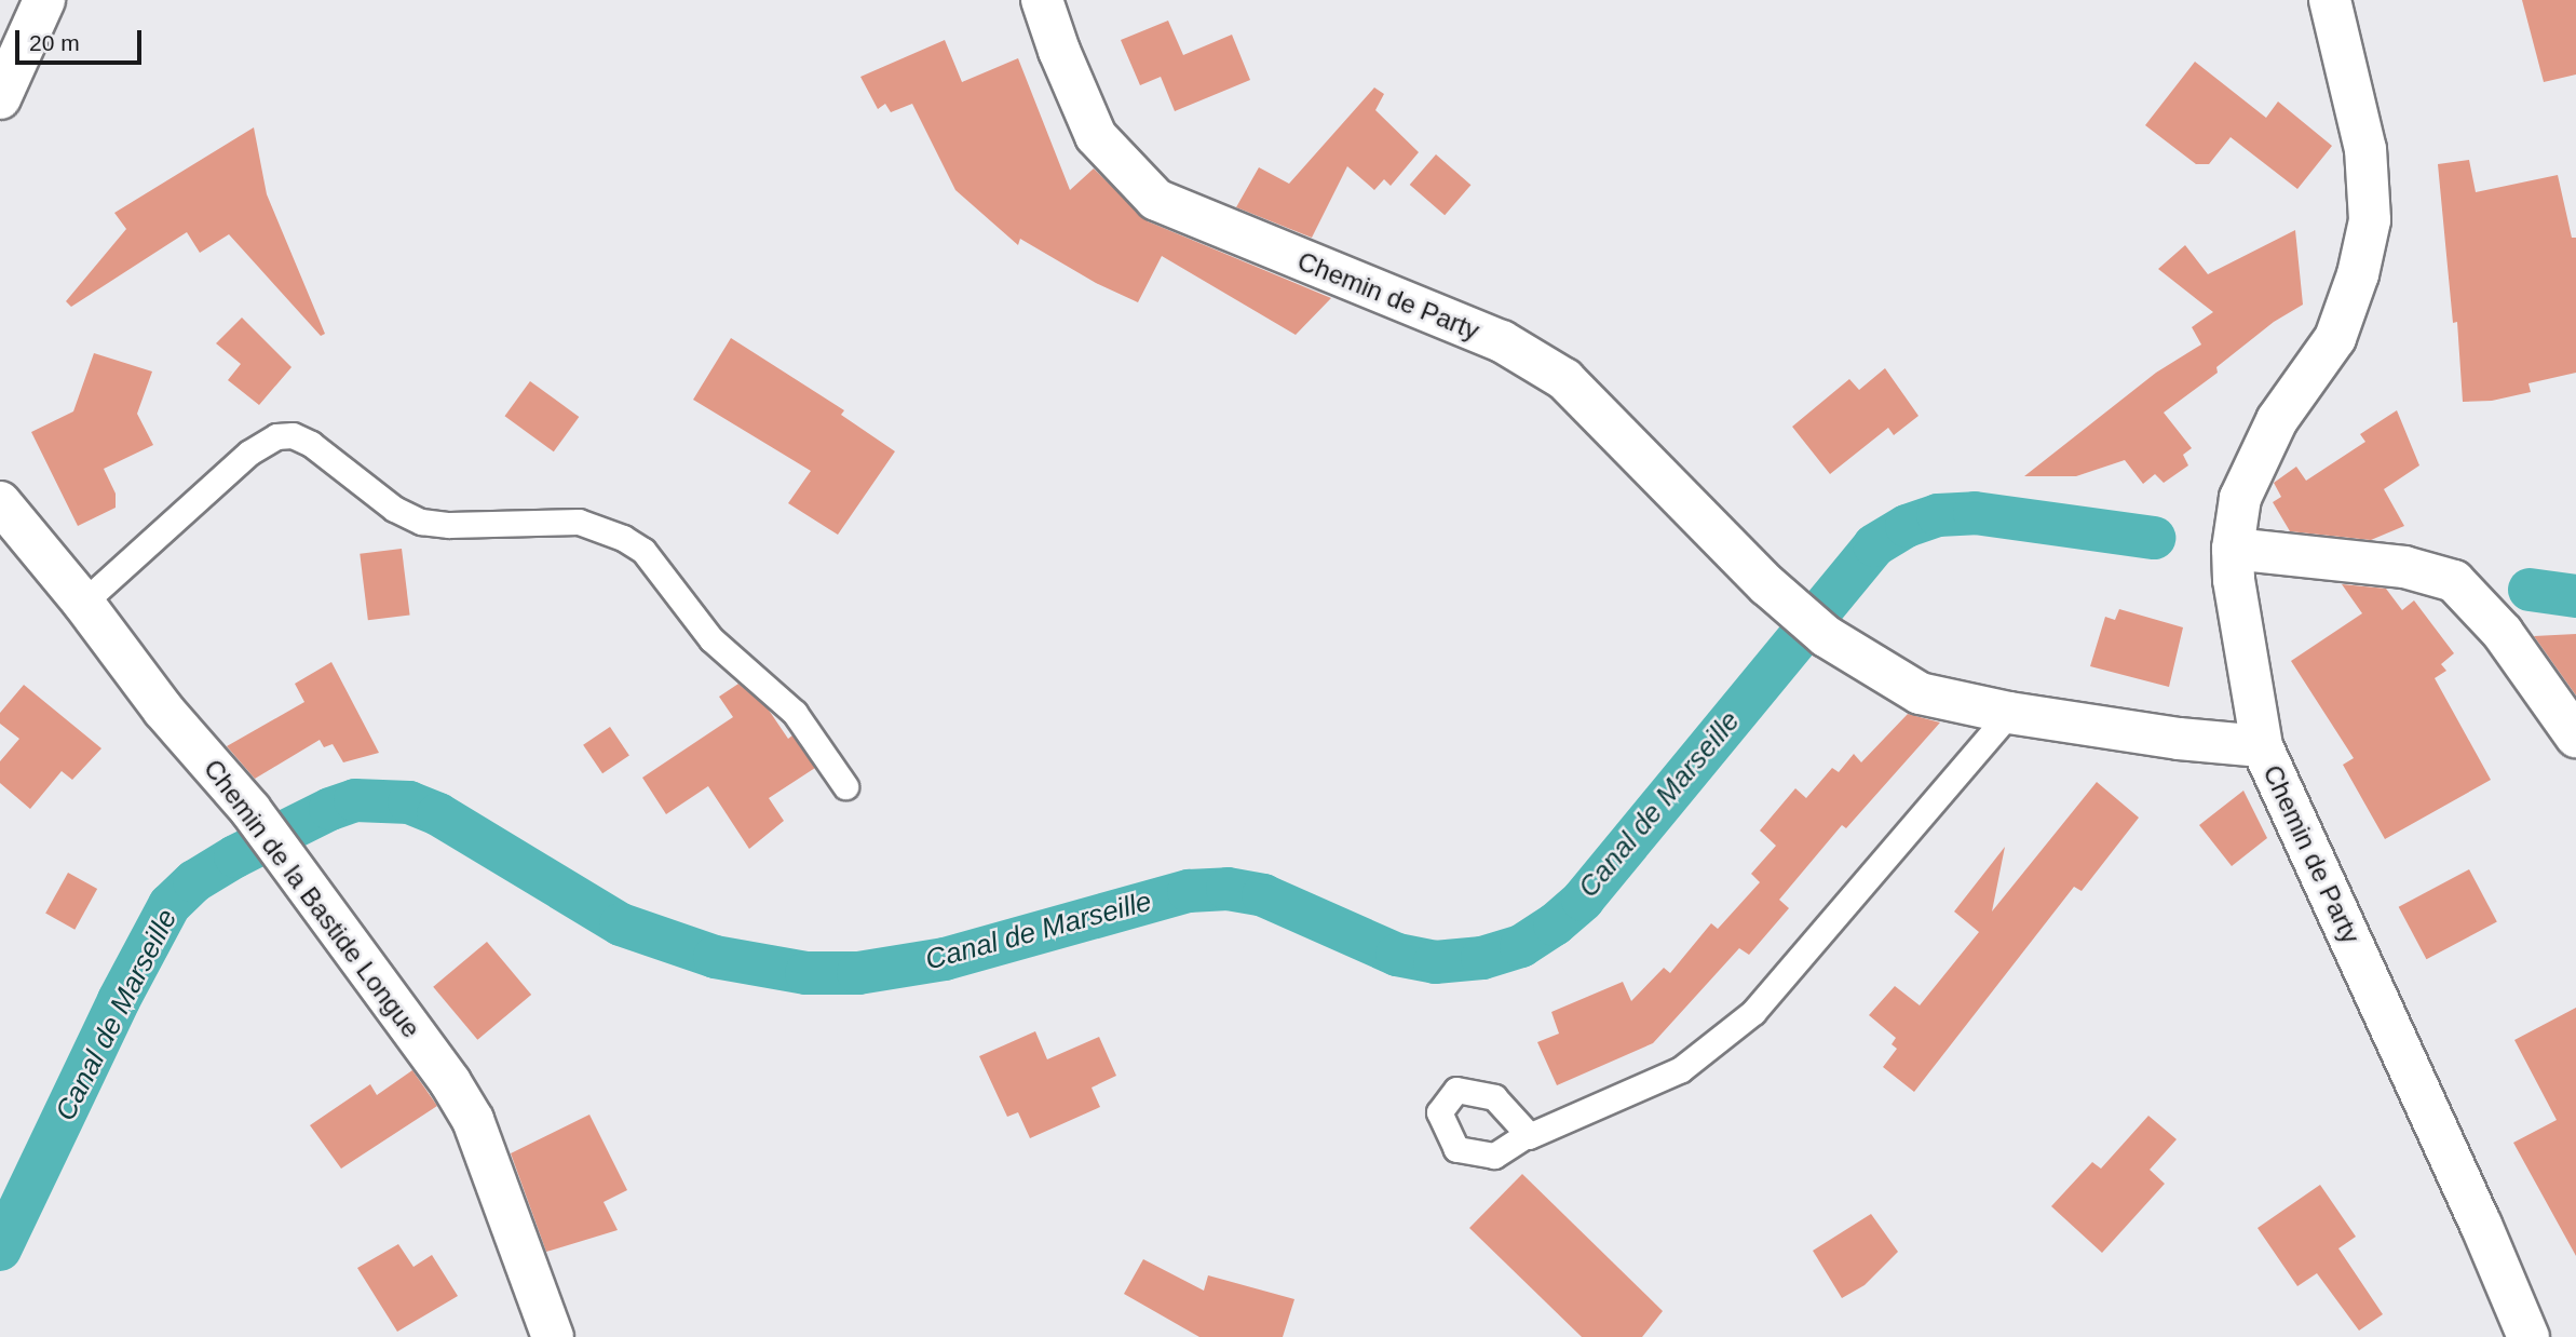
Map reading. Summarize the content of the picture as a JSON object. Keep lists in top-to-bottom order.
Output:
{
  "streets": {
    "street": ["Chemin de Party", "Chemin de la Bastide Longue"]
  },
  "water": ["Canal de Marseille"],
  "scale_bar": "20 m"
}
